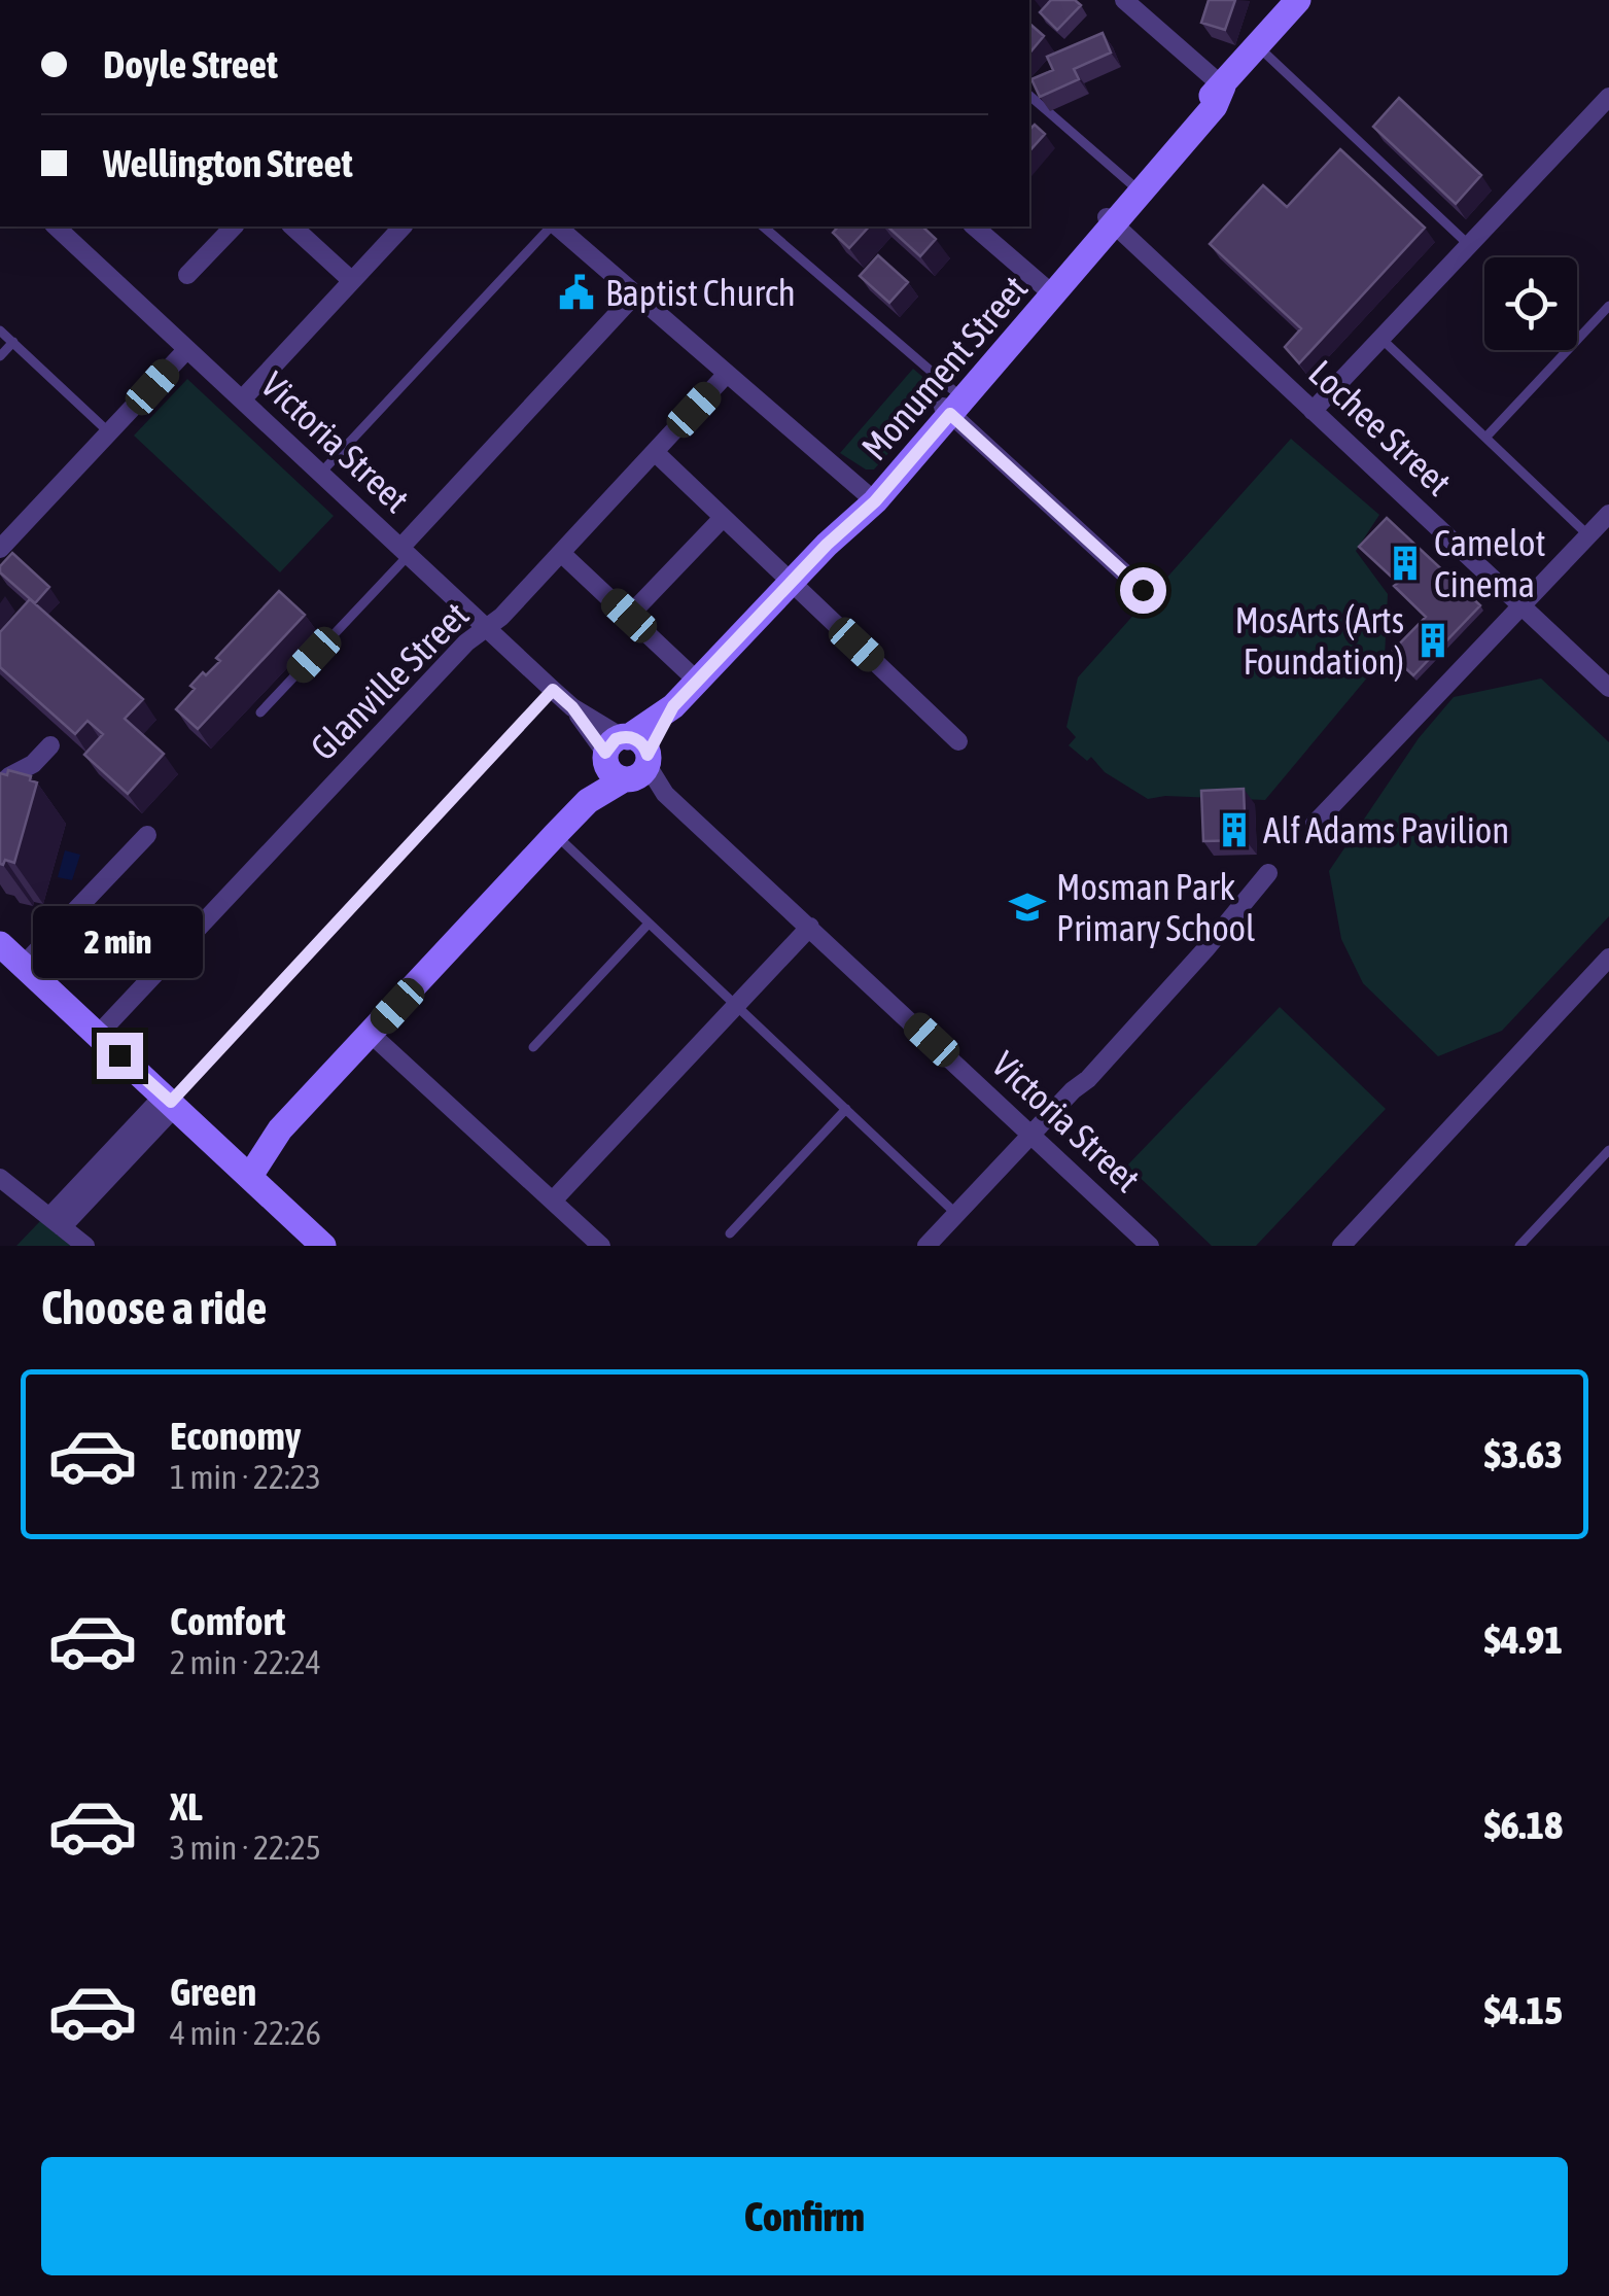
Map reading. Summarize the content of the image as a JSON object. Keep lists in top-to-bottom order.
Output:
{
  "streets": {
    "street": [
      "Monument Street",
      "Lochee Street",
      "Victoria Street",
      "Glanville Street"
    ]
  },
  "crossings": [
    ["Monument Street", "Lochee Street"],
    ["Monument Street", "Victoria Street"],
    ["Victoria Street", "Glanville Street"]
  ],
  "places": {
    "public building": ["Baptist Church"],
    "building": ["Camelot Cinema", "MosArts (Arts Foundation)", "Alf Adams Pavilion"],
    "school or university": ["Mosman Park Primary School"]
  },
  "page": {
    "banner": ["Doyle Street", "Wellington Street"],
    "bubble": "2 min",
    "heading": "Choose a ride",
    "list": [
      {
        "name": "Economy",
        "note": "1 min · 22:23",
        "value": "$3.63"
      },
      {
        "name": "Comfort",
        "note": "2 min · 22:24",
        "value": "$4.91"
      },
      {
        "name": "XL",
        "note": "3 min · 22:25",
        "value": "$6.18"
      },
      {
        "name": "Green",
        "note": "4 min · 22:26",
        "value": "$4.15"
      }
    ],
    "buttons": "Confirm"
  }
}
